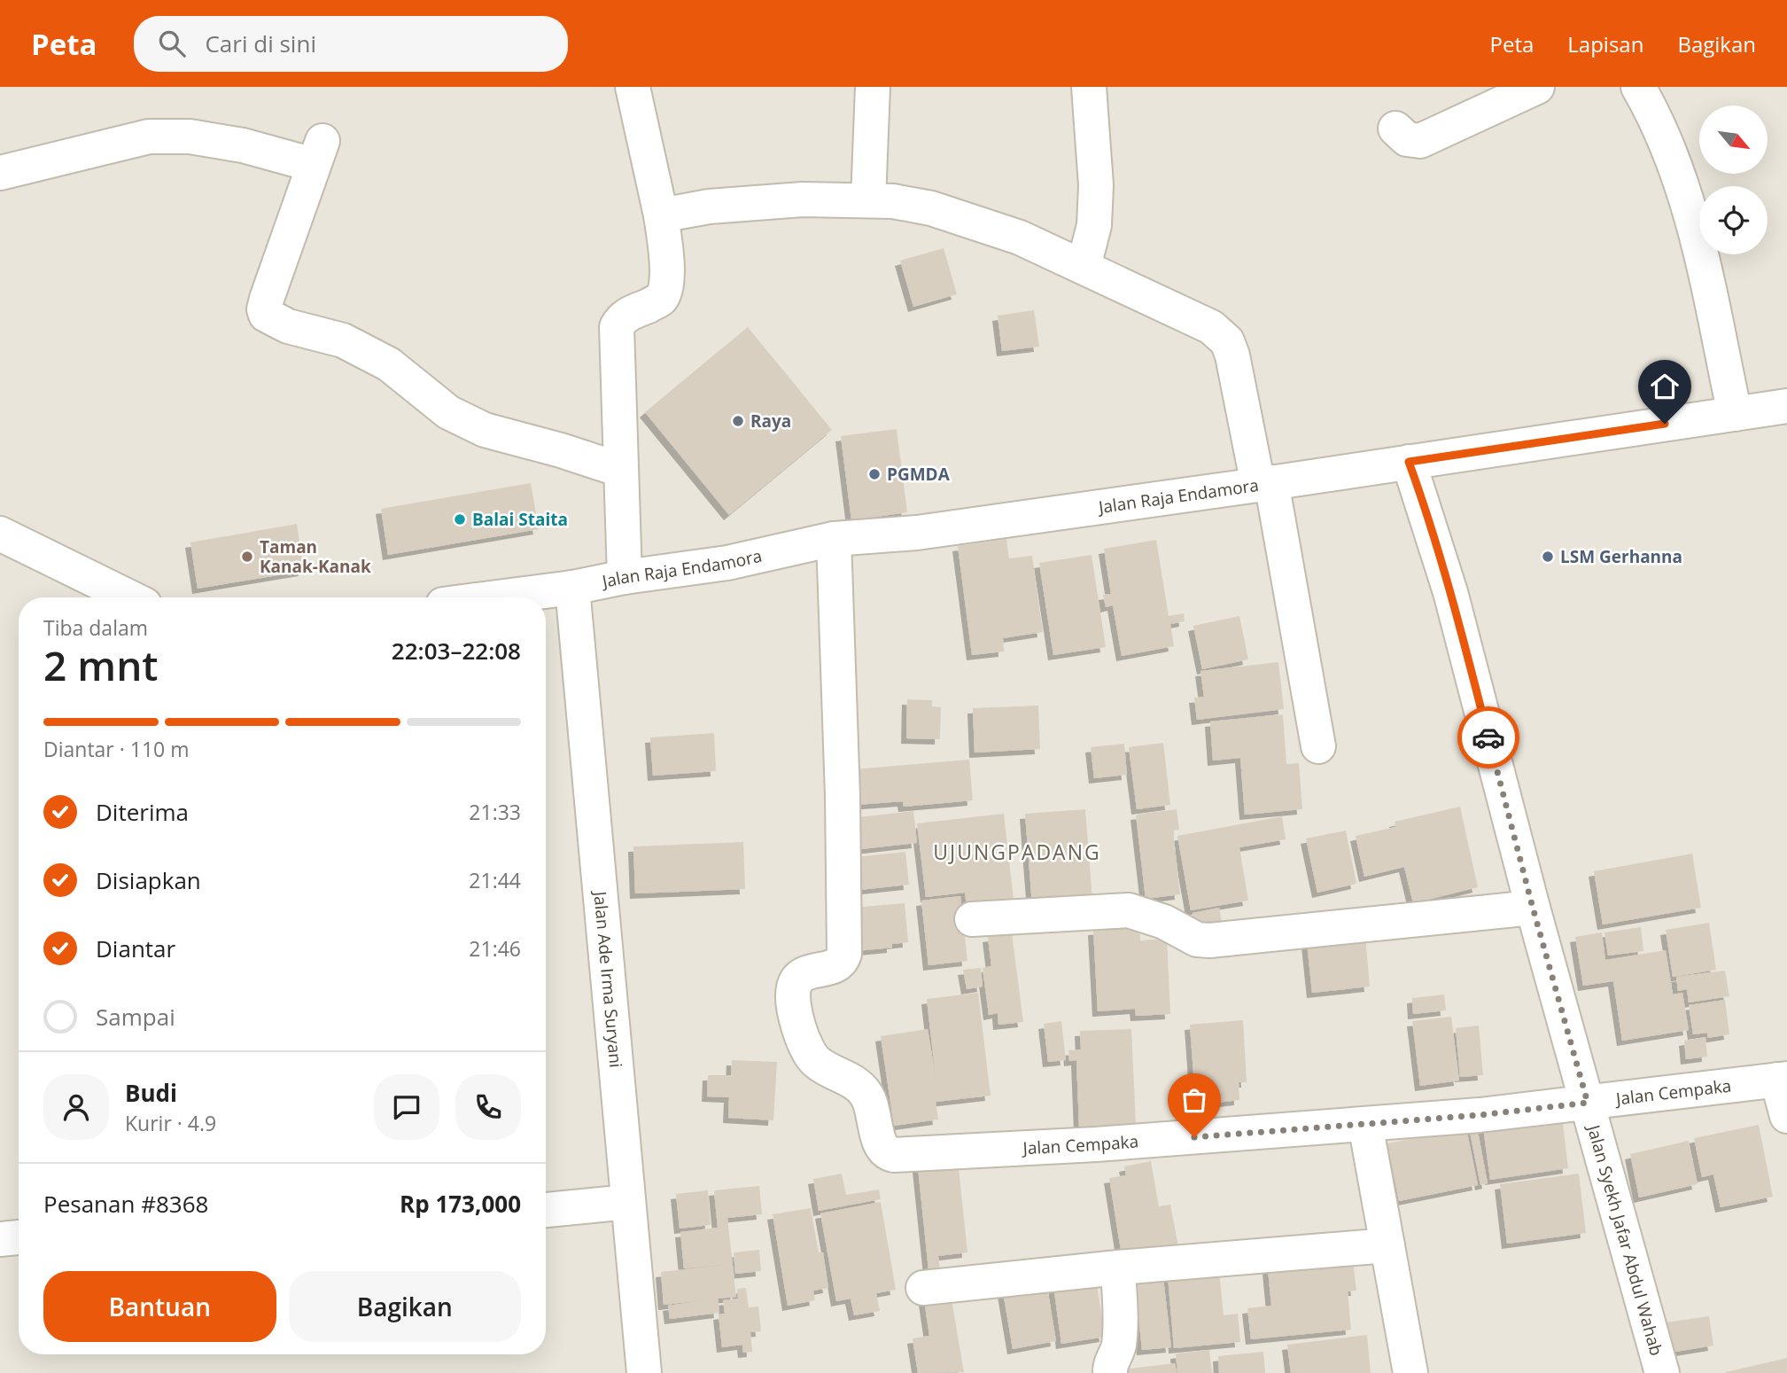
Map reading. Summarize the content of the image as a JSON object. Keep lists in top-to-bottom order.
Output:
{
  "streets": {
    "street": [
      "Jalan Raja Endamora",
      "Jalan Ade Irma Suryani",
      "Jalan Cempaka",
      "Jalan Syekh Jafar Abdul Wahab"
    ]
  },
  "crossings": [
    ["Jalan Raja Endamora", "Jalan Ade Irma Suryani"],
    ["Jalan Raja Endamora", "Jalan Cempaka"],
    ["Jalan Raja Endamora", "Jalan Syekh Jafar Abdul Wahab"],
    ["Jalan Cempaka", "Jalan Syekh Jafar Abdul Wahab"]
  ],
  "districts": ["UJUNGPADANG"],
  "places": [
    "Raya",
    "PGMDA",
    "Balai Staita",
    "Taman Kanak-Kanak",
    "LSM Gerhanna"
  ],
  "north": "bottom right",
  "page": {
    "header": "Peta",
    "search": "Cari di sini",
    "nav": ["Peta", "Lapisan", "Bagikan"],
    "heading": ["2 mnt", "Tiba dalam", "22:03–22:08"],
    "panel": [
      "Budi",
      "Kurir · 4.9",
      "Pesanan #8368",
      "Rp 173,000"
    ],
    "bar": "Diantar · 110 m",
    "list": [
      ["Diterima", "21:33"],
      ["Disiapkan", "21:44"],
      ["Diantar", "21:46"],
      "Sampai"
    ],
    "buttons": ["Bantuan", "Bagikan"]
  }
}
